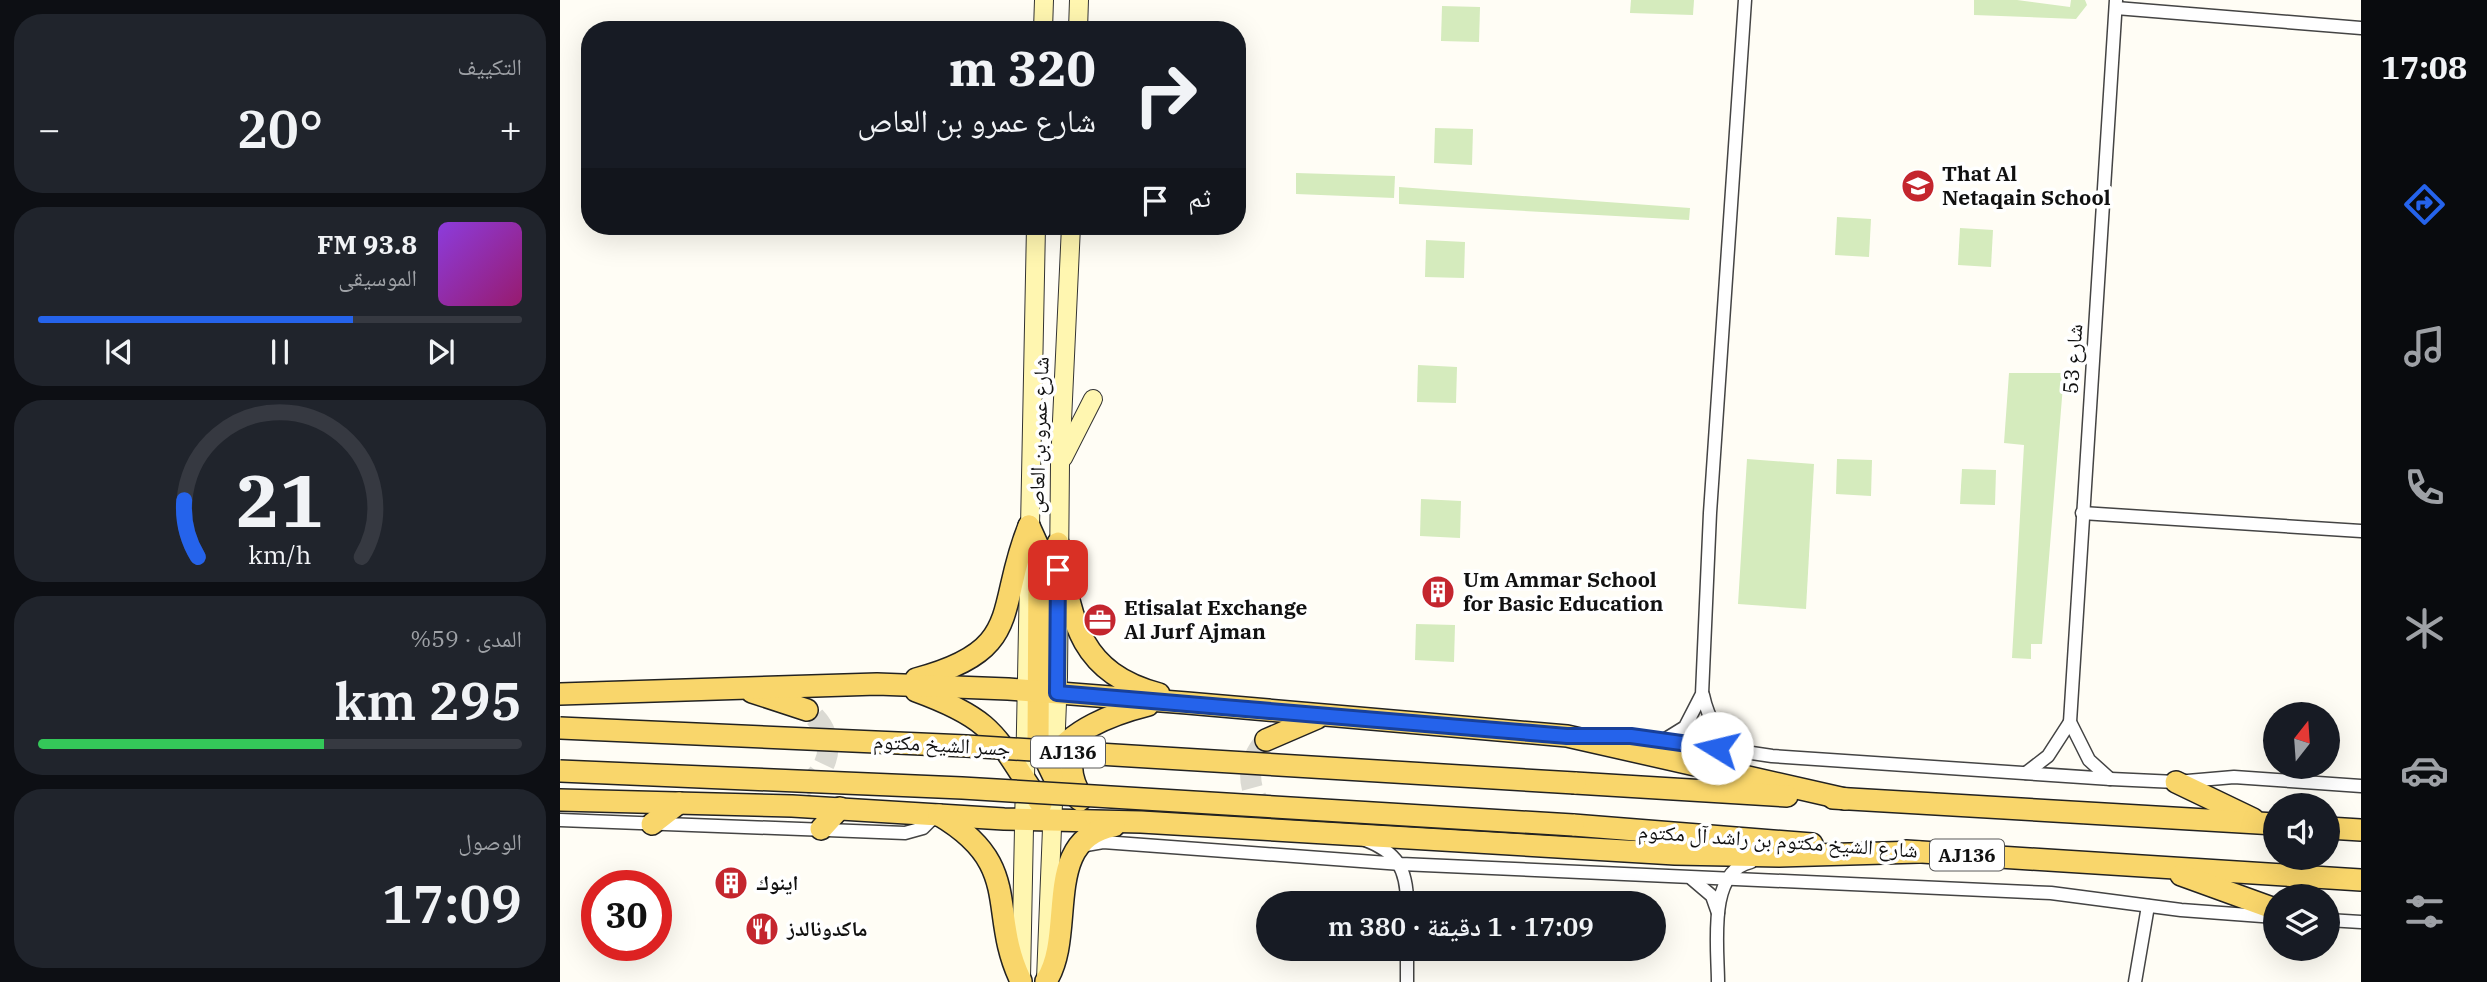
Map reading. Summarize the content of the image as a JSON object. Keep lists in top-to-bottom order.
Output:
{
  "streets": {
    "main road": [
      "شارع عمرو بن العاص",
      "جسر الشيخ مكتوم",
      "AJ136",
      "شارع الشيخ مكتوم بن راشد آل مكتوم"
    ],
    "street": ["شارع 53"]
  },
  "crossings": [
    ["جسر الشيخ مكتوم", "AJ136"],
    ["جسر الشيخ مكتوم", "شارع الشيخ مكتوم بن راشد آل مكتوم"]
  ],
  "places": {
    "school or university": ["That Al Netaqain School"],
    "building": ["Um Ammar School for Basic Education", "اينوك"],
    "office": ["Etisalat Exchange Al Jurf Ajman"],
    "restaurant": ["ماكدونالدز"]
  },
  "north": "top",
  "page": {
    "tabs": "17:08",
    "tile": [
      "التكييف",
      ["المدى · 59%", "295 km"],
      ["الوصول", "17:09"]
    ],
    "turn": ["320 m", "شارع عمرو بن العاص"],
    "heat": ["−", "20°", "+"],
    "then": "ثم",
    "song": ["93.8 FM", "الموسيقى"],
    "limit": "30",
    "trip": "17:09 · 1 دقيقة · 380 m",
    "gauge": ["21", "km/h"]
  }
}
